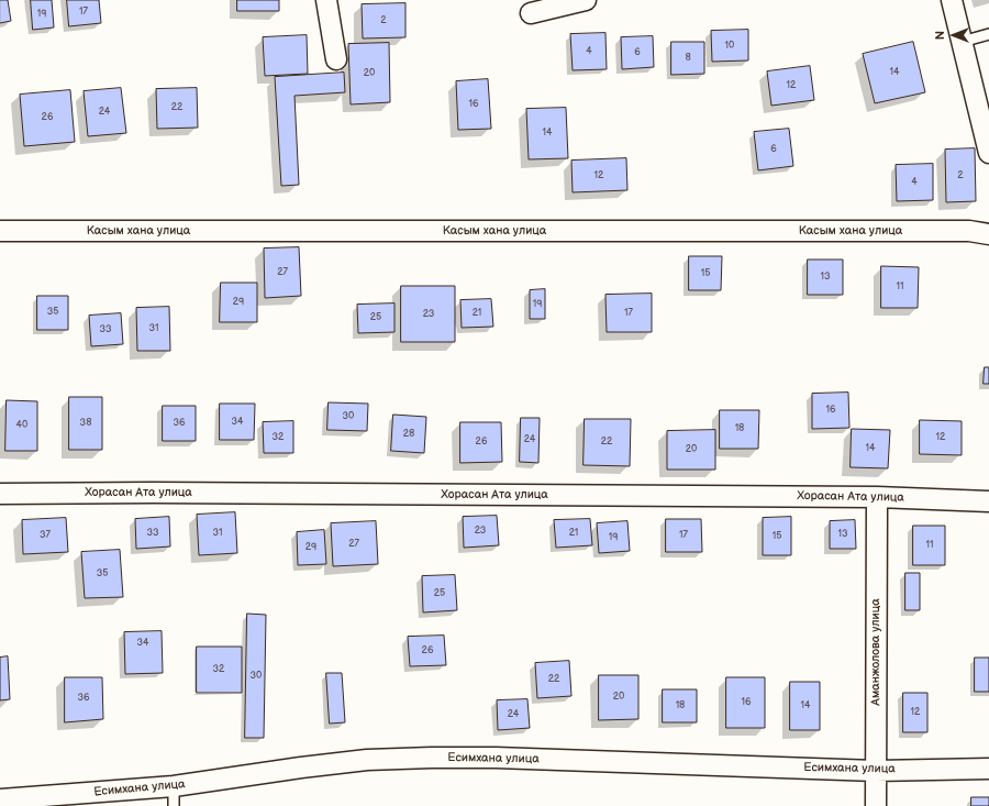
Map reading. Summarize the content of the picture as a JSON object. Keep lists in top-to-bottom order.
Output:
{
  "streets": {
    "street": [
      "Касым хана улица",
      "Хорасан Ата улица",
      "Аманжолова улица",
      "Есимхана улица"
    ]
  },
  "crossings": [
    ["Хорасан Ата улица", "Аманжолова улица"],
    ["Аманжолова улица", "Есимхана улица"]
  ],
  "house_numbers": [
    "17",
    "19",
    "2",
    "10",
    "4",
    "6",
    "8",
    "14",
    "20",
    "12",
    "16",
    "22",
    "24",
    "26",
    "14",
    "6",
    "12",
    "2",
    "4",
    "27",
    "15",
    "13",
    "11",
    "29",
    "19",
    "35",
    "21",
    "17",
    "23",
    "25",
    "31",
    "33",
    "16",
    "30",
    "34",
    "38",
    "36",
    "40",
    "18",
    "28",
    "32",
    "12",
    "24",
    "26",
    "22",
    "14",
    "20",
    "23",
    "33",
    "31",
    "21",
    "13",
    "37",
    "17",
    "15",
    "19",
    "27",
    "11",
    "29",
    "35",
    "25",
    "34",
    "26",
    "32",
    "30",
    "22",
    "20",
    "36",
    "16",
    "18",
    "14",
    "12",
    "24"
  ],
  "north": "left"
}
